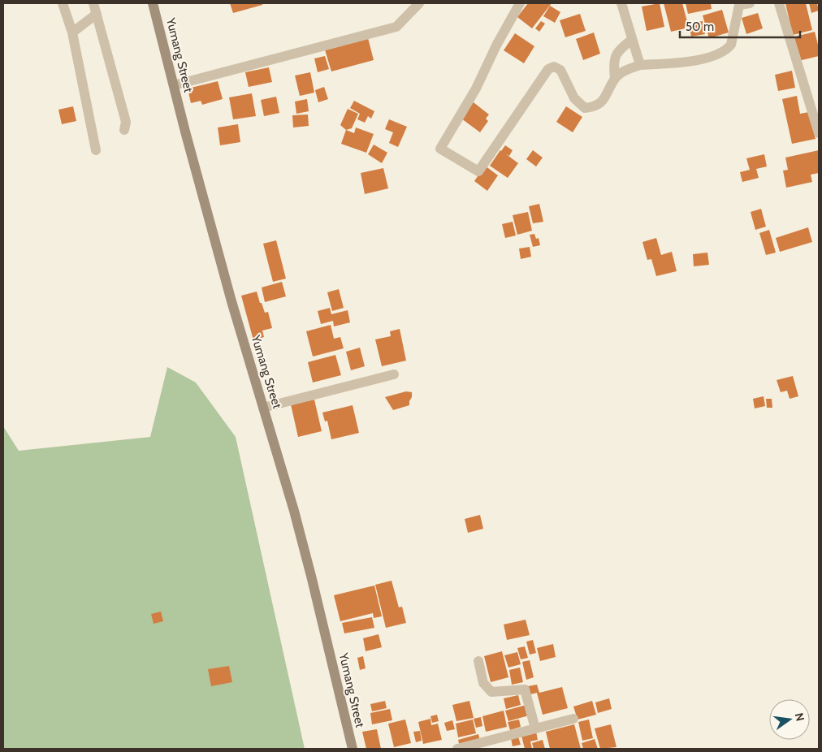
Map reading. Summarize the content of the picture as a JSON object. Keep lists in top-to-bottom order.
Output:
{
  "streets": {
    "main road": ["Yumang Street"]
  },
  "scale_bar": "50 m",
  "north": "right"
}
